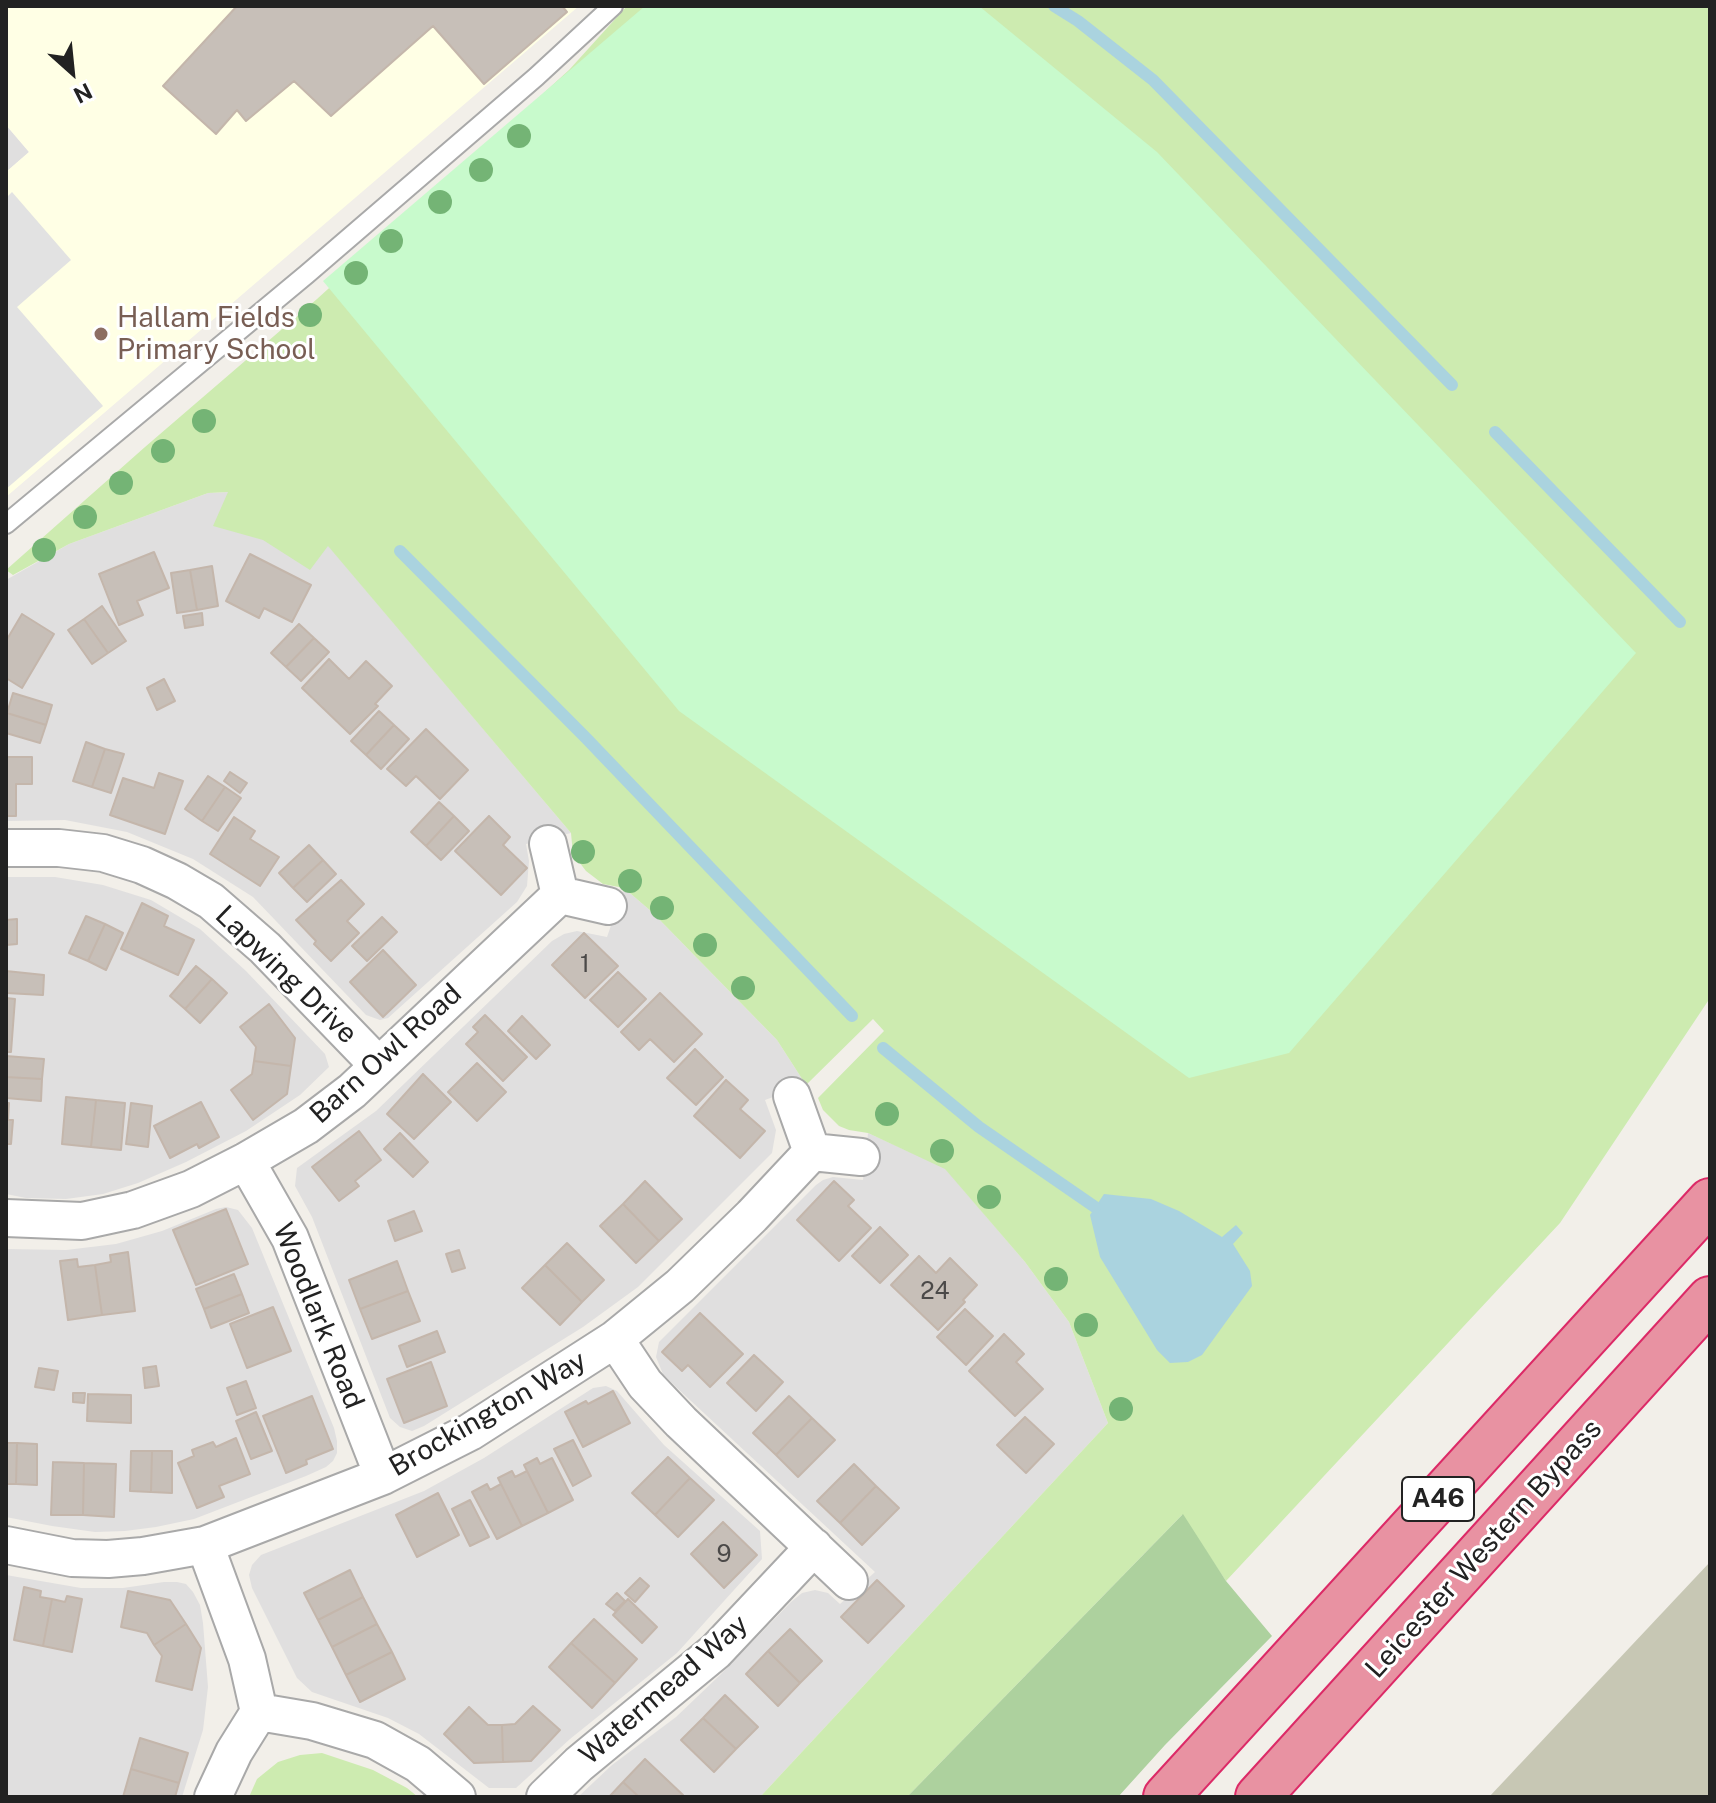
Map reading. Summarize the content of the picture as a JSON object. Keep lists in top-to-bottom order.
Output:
{
  "streets": {
    "highway": ["A46", "Leicester Western Bypass"],
    "street": [
      "Lapwing Drive",
      "Barn Owl Road",
      "Woodlark Road",
      "Brockington Way",
      "Watermead Way"
    ]
  },
  "crossings": [
    ["Lapwing Drive", "Barn Owl Road"],
    ["Barn Owl Road", "Woodlark Road"],
    ["Woodlark Road", "Brockington Way"]
  ],
  "places": ["Hallam Fields Primary School"],
  "house_numbers": ["1", "24", "9"],
  "north": "bottom right"
}
